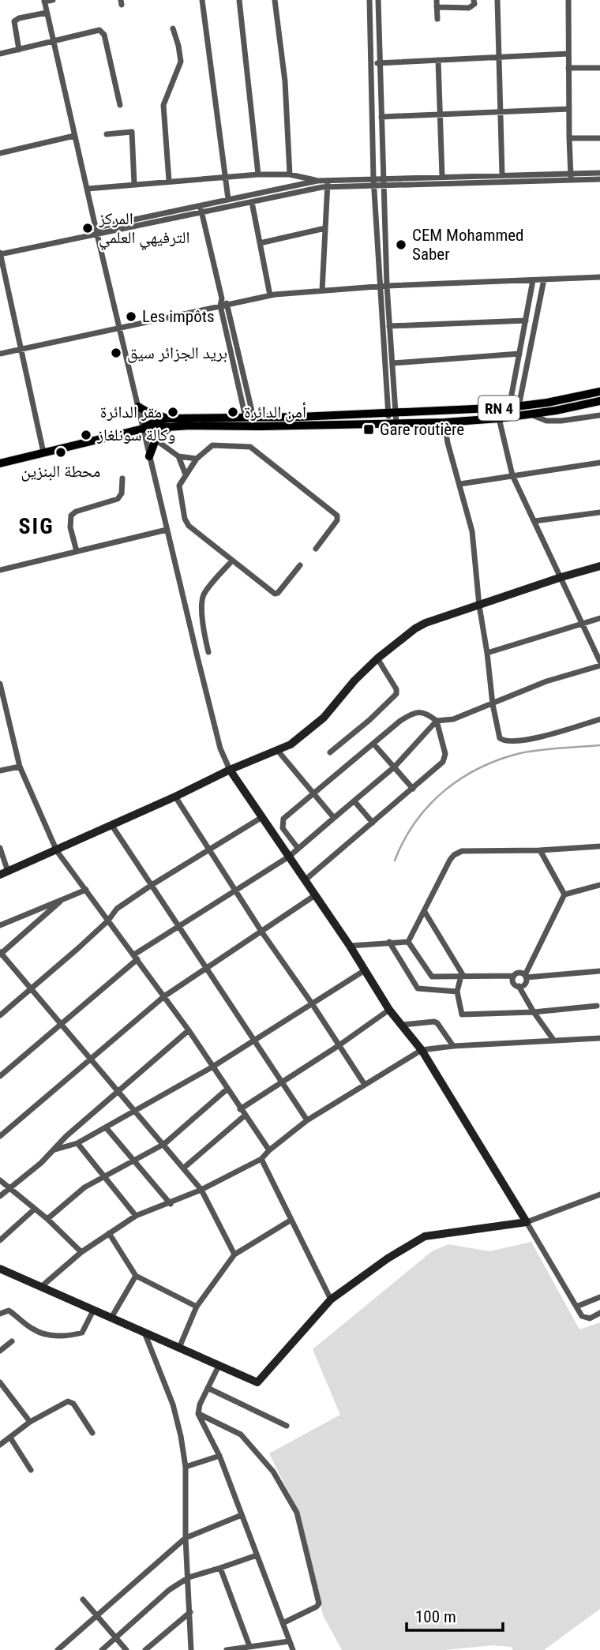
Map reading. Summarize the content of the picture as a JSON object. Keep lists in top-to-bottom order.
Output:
{
  "streets": {
    "main road": ["RN 4"]
  },
  "districts": ["SIG"],
  "places": {
    "other": [
      "المركز الترفيهي العلمي",
      "CEM Mohammed Saber",
      "Les impôts",
      "بريد الجزائر سيق",
      "مقر الدائرة",
      "أمن الدائرة",
      "وكالة سونلغاز",
      "محطة البنزين"
    ],
    "transit": ["Gare routière"]
  },
  "scale_bar": "100 m"
}
